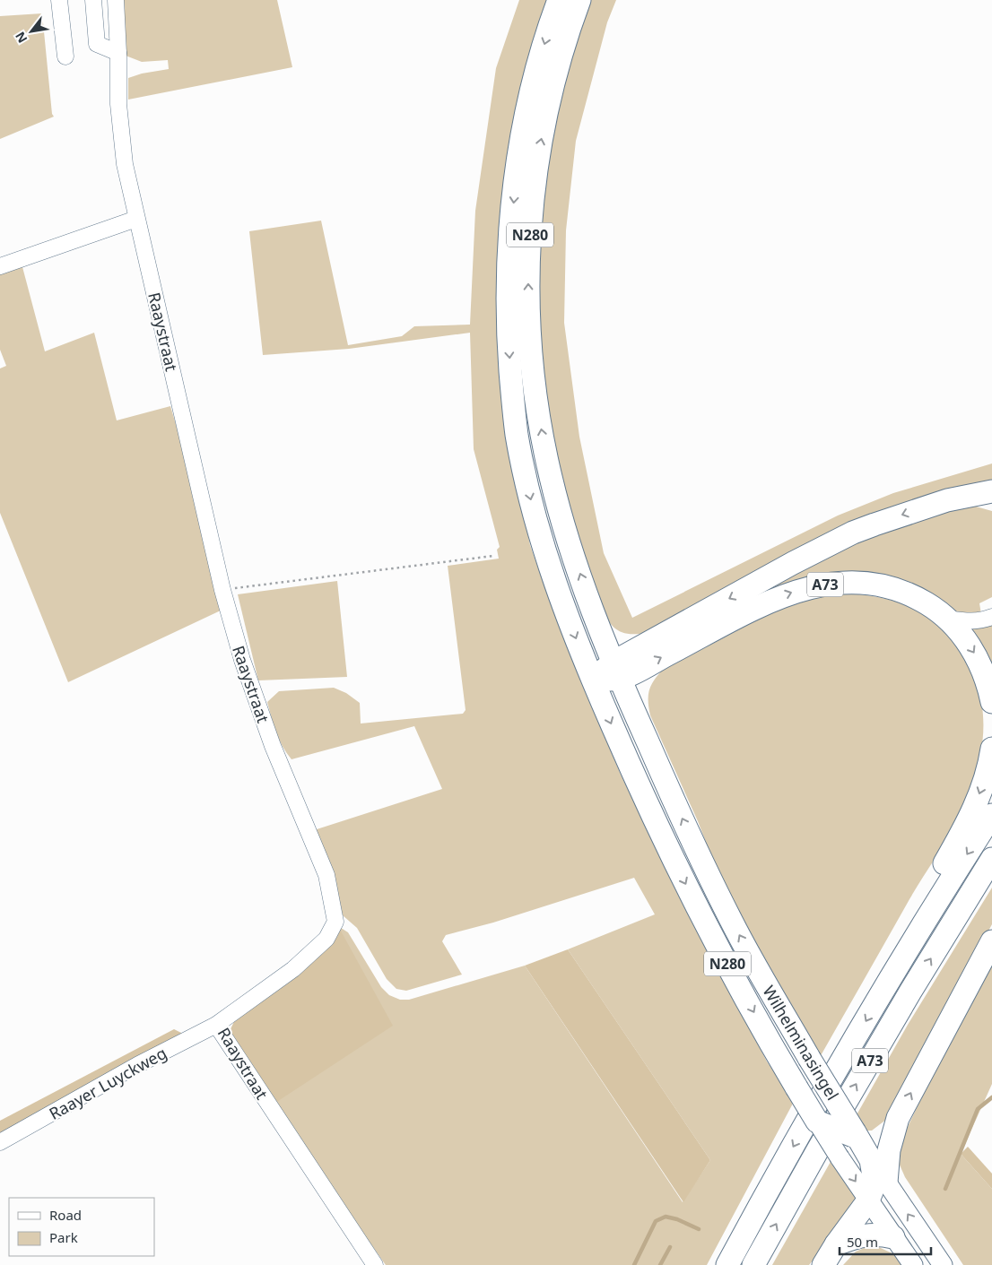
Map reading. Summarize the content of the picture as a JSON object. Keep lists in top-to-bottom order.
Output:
{
  "streets": {
    "highway": ["N280", "A73", "Wilhelminasingel"],
    "street": ["Raaystraat", "Raayer Luyckweg"]
  },
  "crossings": [
    ["N280", "A73"],
    ["N280", "Wilhelminasingel"],
    ["Raaystraat", "Raayer Luyckweg"],
    ["A73", "Wilhelminasingel"]
  ],
  "legend": ["Road", "Park"],
  "scale_bar": "50 m",
  "north": "bottom left"
}
